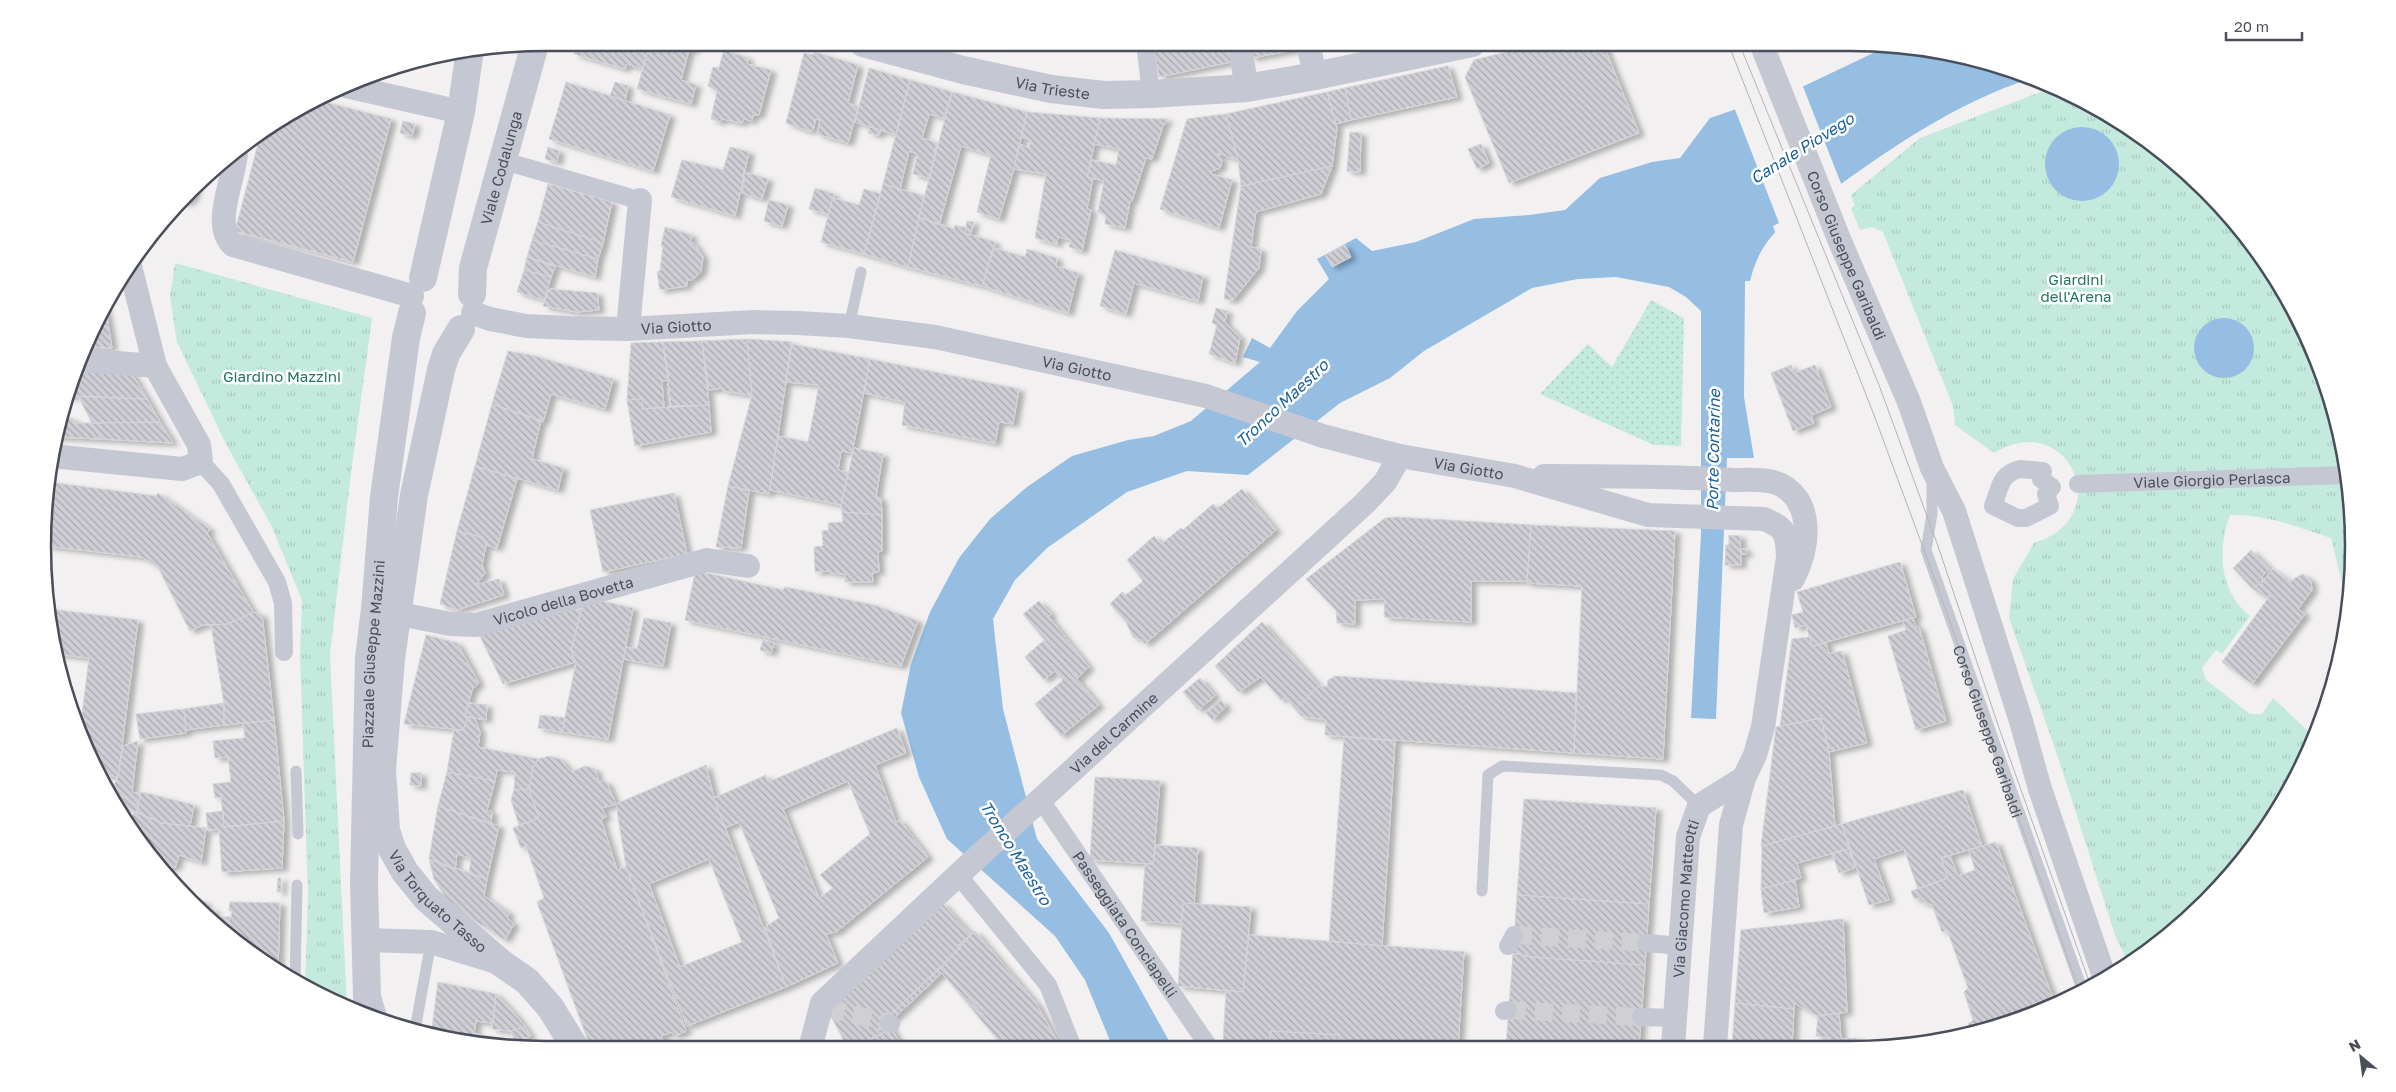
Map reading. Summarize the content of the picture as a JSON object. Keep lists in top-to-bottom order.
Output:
{
  "streets": {
    "street": [
      "Via Trieste",
      "Viale Codalunga",
      "Corso Giuseppe Garibaldi",
      "Via Giotto",
      "Viale Giorgio Perlasca",
      "Vicolo della Bovetta",
      "Piazzale Giuseppe Mazzini",
      "Via del Carmine",
      "Via Torquato Tasso",
      "Via Giacomo Matteotti",
      "Passeggiata Conciapelli"
    ]
  },
  "crossings": [
    ["Viale Codalunga", "Via Giotto"],
    ["Viale Codalunga", "Piazzale Giuseppe Mazzini"],
    ["Via Giotto", "Piazzale Giuseppe Mazzini"],
    ["Via Giotto", "Via del Carmine"],
    ["Vicolo della Bovetta", "Piazzale Giuseppe Mazzini"],
    ["Piazzale Giuseppe Mazzini", "Via Torquato Tasso"],
    ["Via del Carmine", "Passeggiata Conciapelli"]
  ],
  "water": ["Canale Piovego", "Tronco Maestro", "Porte Contarine"],
  "parks": ["Giardini dell'Arena", "Giardino Mazzini"],
  "scale_bar": "20 m",
  "north": "top left"
}
